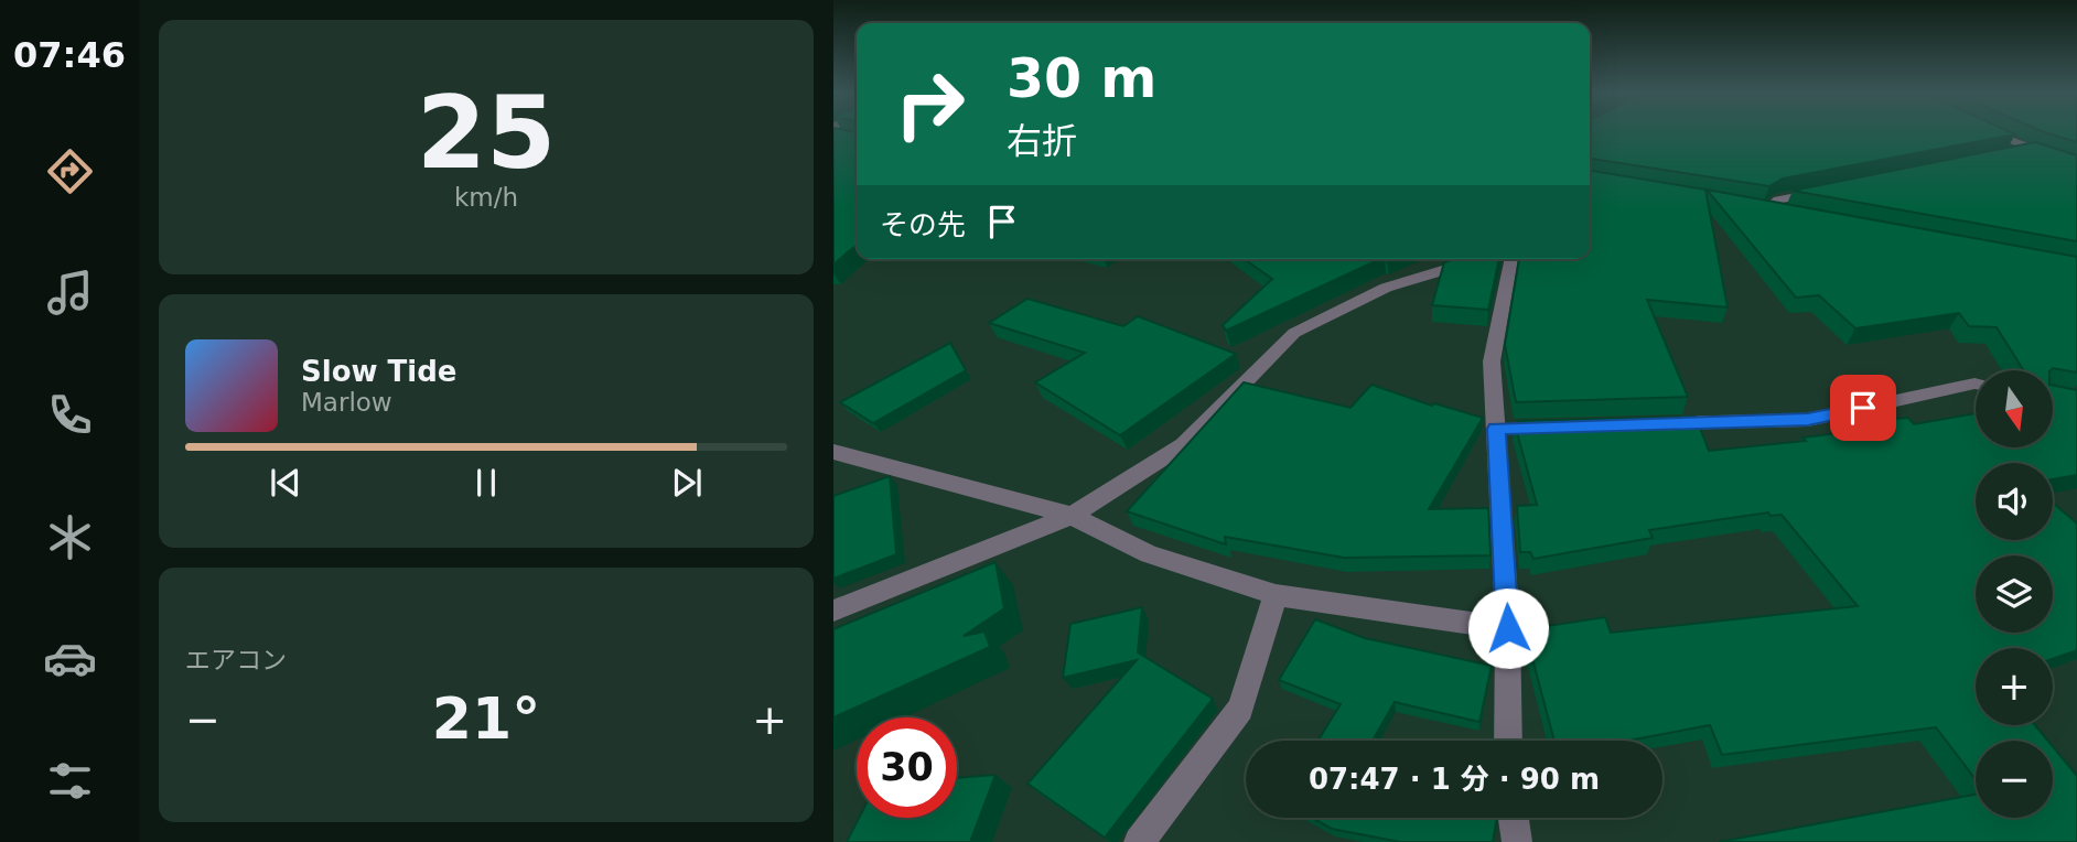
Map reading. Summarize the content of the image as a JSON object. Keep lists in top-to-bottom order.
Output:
{
  "north": "bottom",
  "page": {
    "tabs": "07:46",
    "tile": [
      ["25", "km/h"],
      "エアコン"
    ],
    "turn": ["30 m", "右折"],
    "then": "その先",
    "song": ["Slow Tide", "Marlow"],
    "map_buttons": ["+", "−"],
    "heat": ["−", "21°", "+"],
    "limit": "30",
    "trip": "07:47 · 1 分 · 90 m"
  }
}
